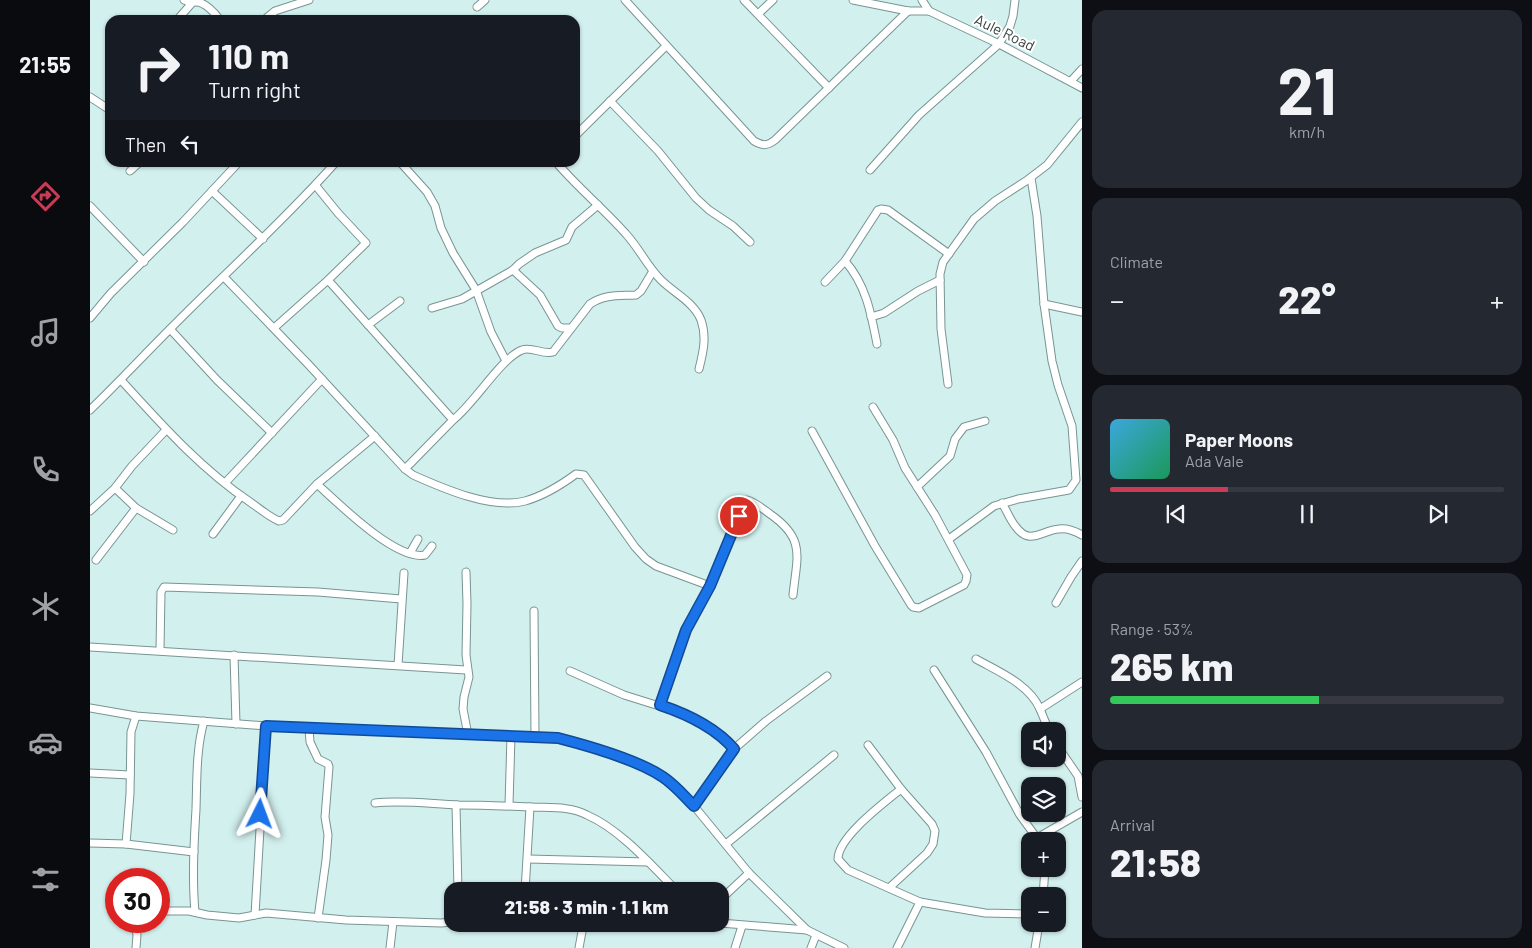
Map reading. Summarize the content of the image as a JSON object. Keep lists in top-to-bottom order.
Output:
{
  "streets": {
    "street": ["Aule Road"]
  },
  "page": {
    "tabs": "21:55",
    "tile": [
      ["21", "km/h"],
      "Climate",
      ["Range · 53%", "265 km"],
      ["Arrival", "21:58"]
    ],
    "turn": ["110 m", "Turn right"],
    "then": "Then",
    "heat": ["−", "22°", "+"],
    "song": ["Paper Moons", "Ada Vale"],
    "map_buttons": ["+", "−"],
    "limit": "30",
    "trip": "21:58 · 3 min · 1.1 km"
  }
}
